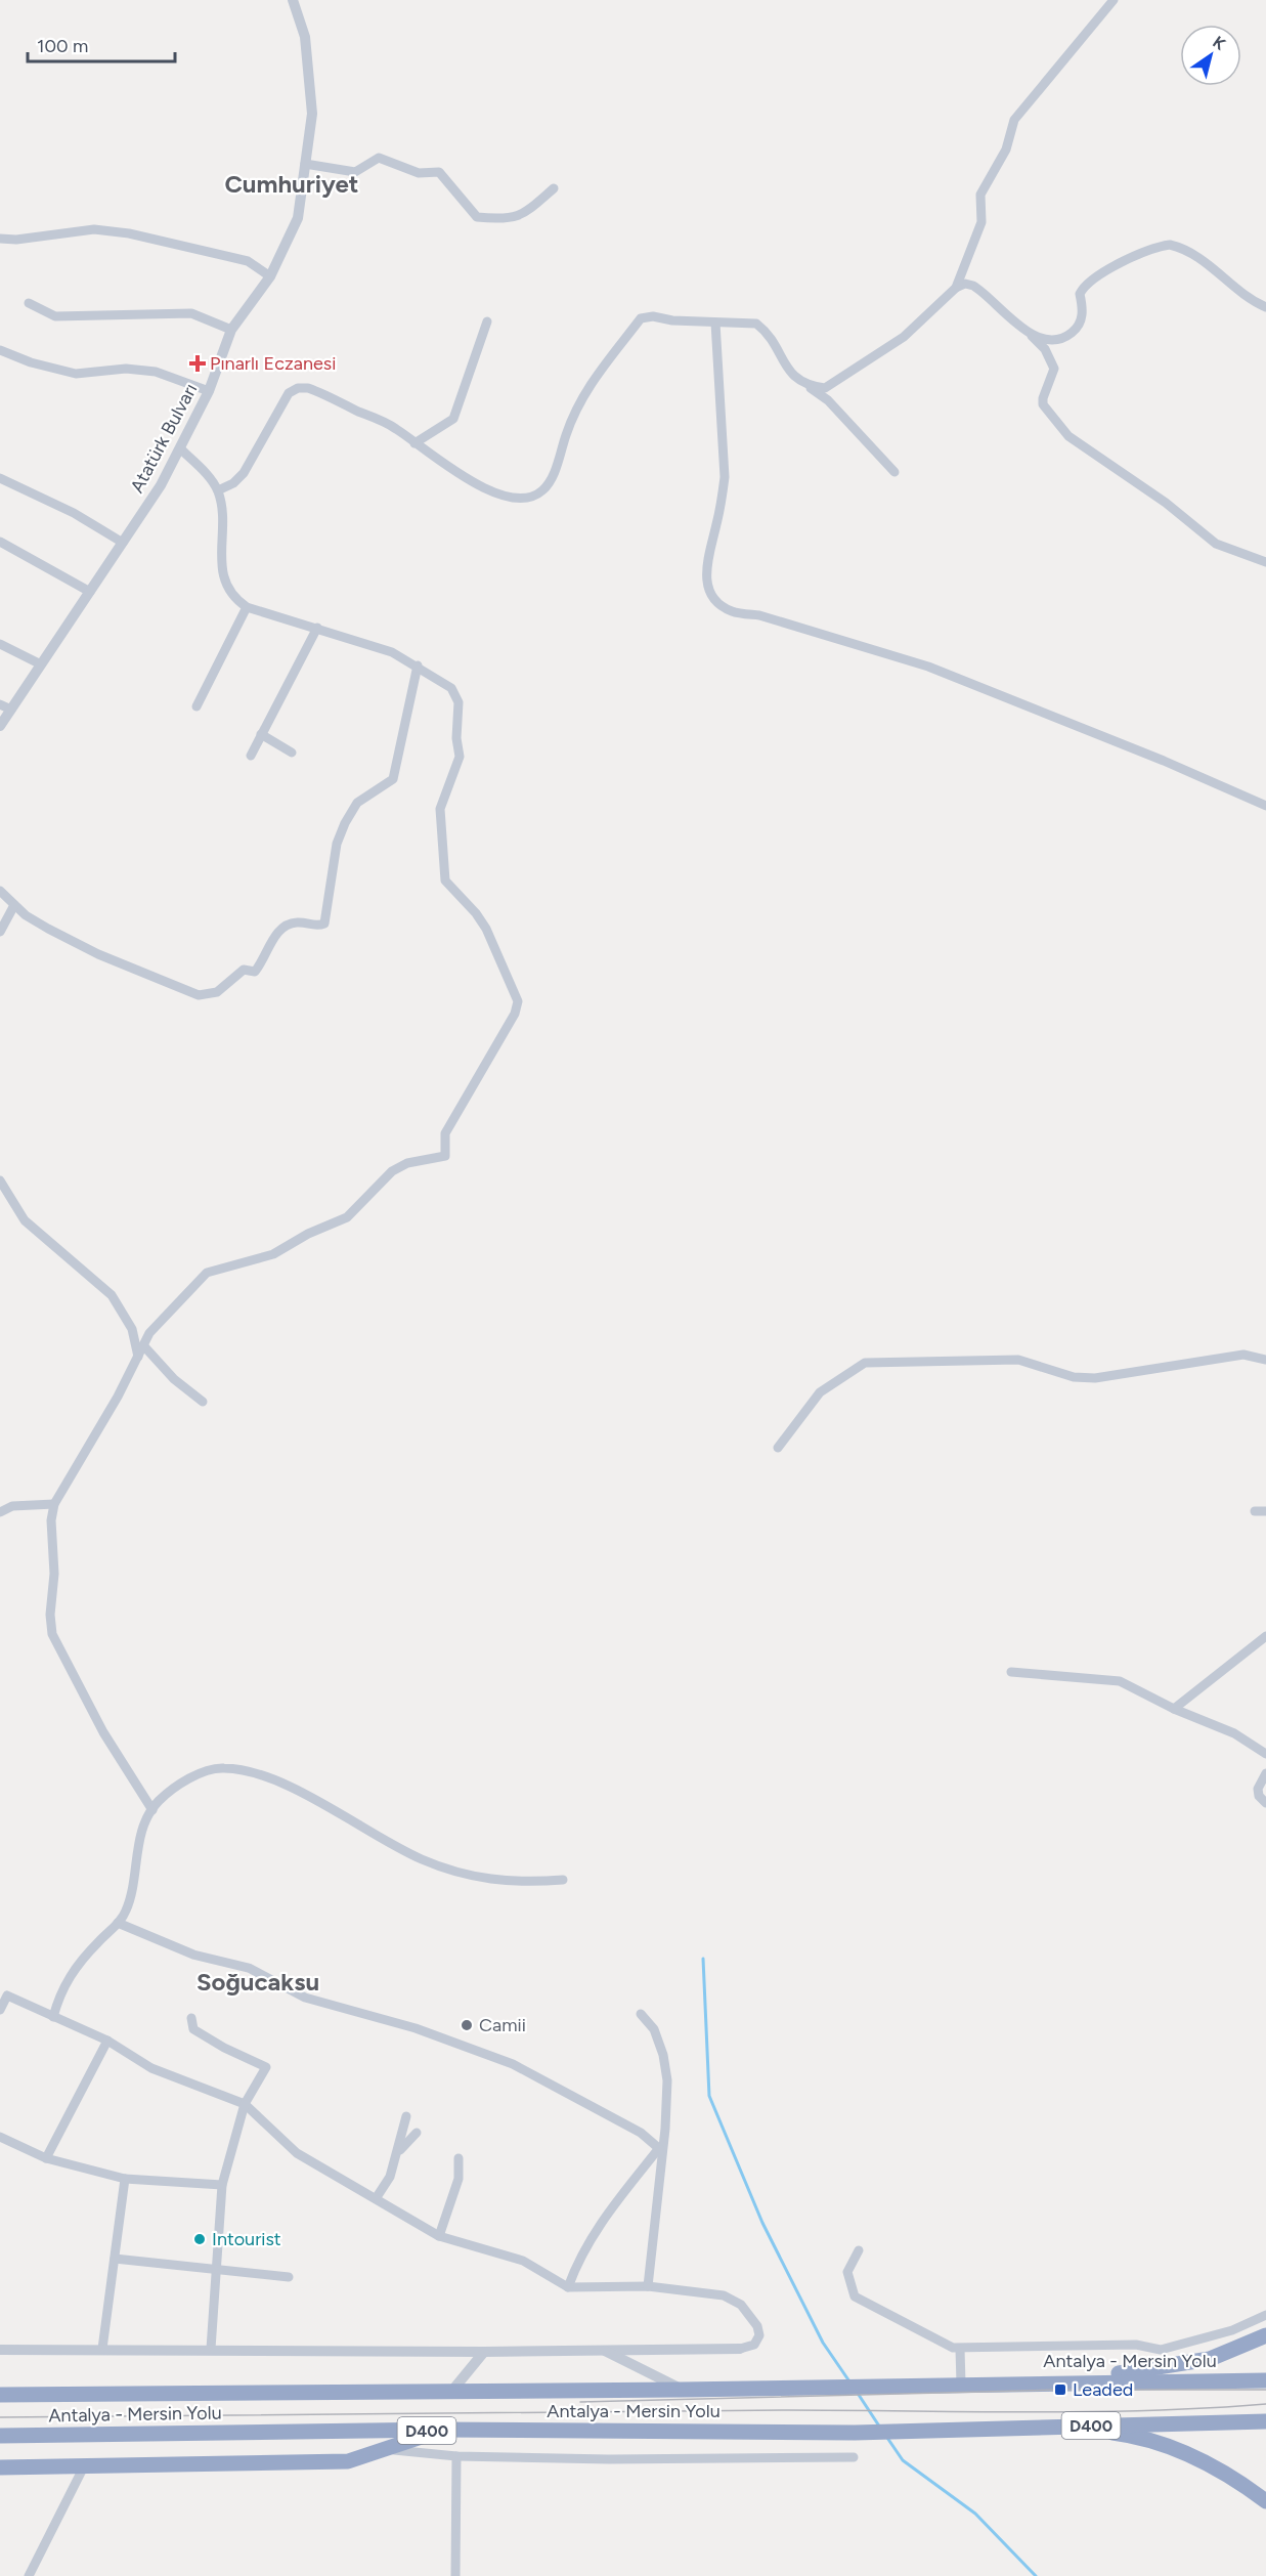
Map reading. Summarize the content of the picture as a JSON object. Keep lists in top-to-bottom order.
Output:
{
  "streets": {
    "highway": ["Antalya - Mersin Yolu", "D400"],
    "street": ["Atatürk Bulvarı"]
  },
  "districts": ["Cumhuriyet", "Soğucaksu"],
  "places": {
    "health": ["Pınarlı Eczanesi"],
    "other": ["Camii", "Intourist"],
    "transit": ["Leaded"]
  },
  "scale_bar": "100 m",
  "north": "top right"
}
